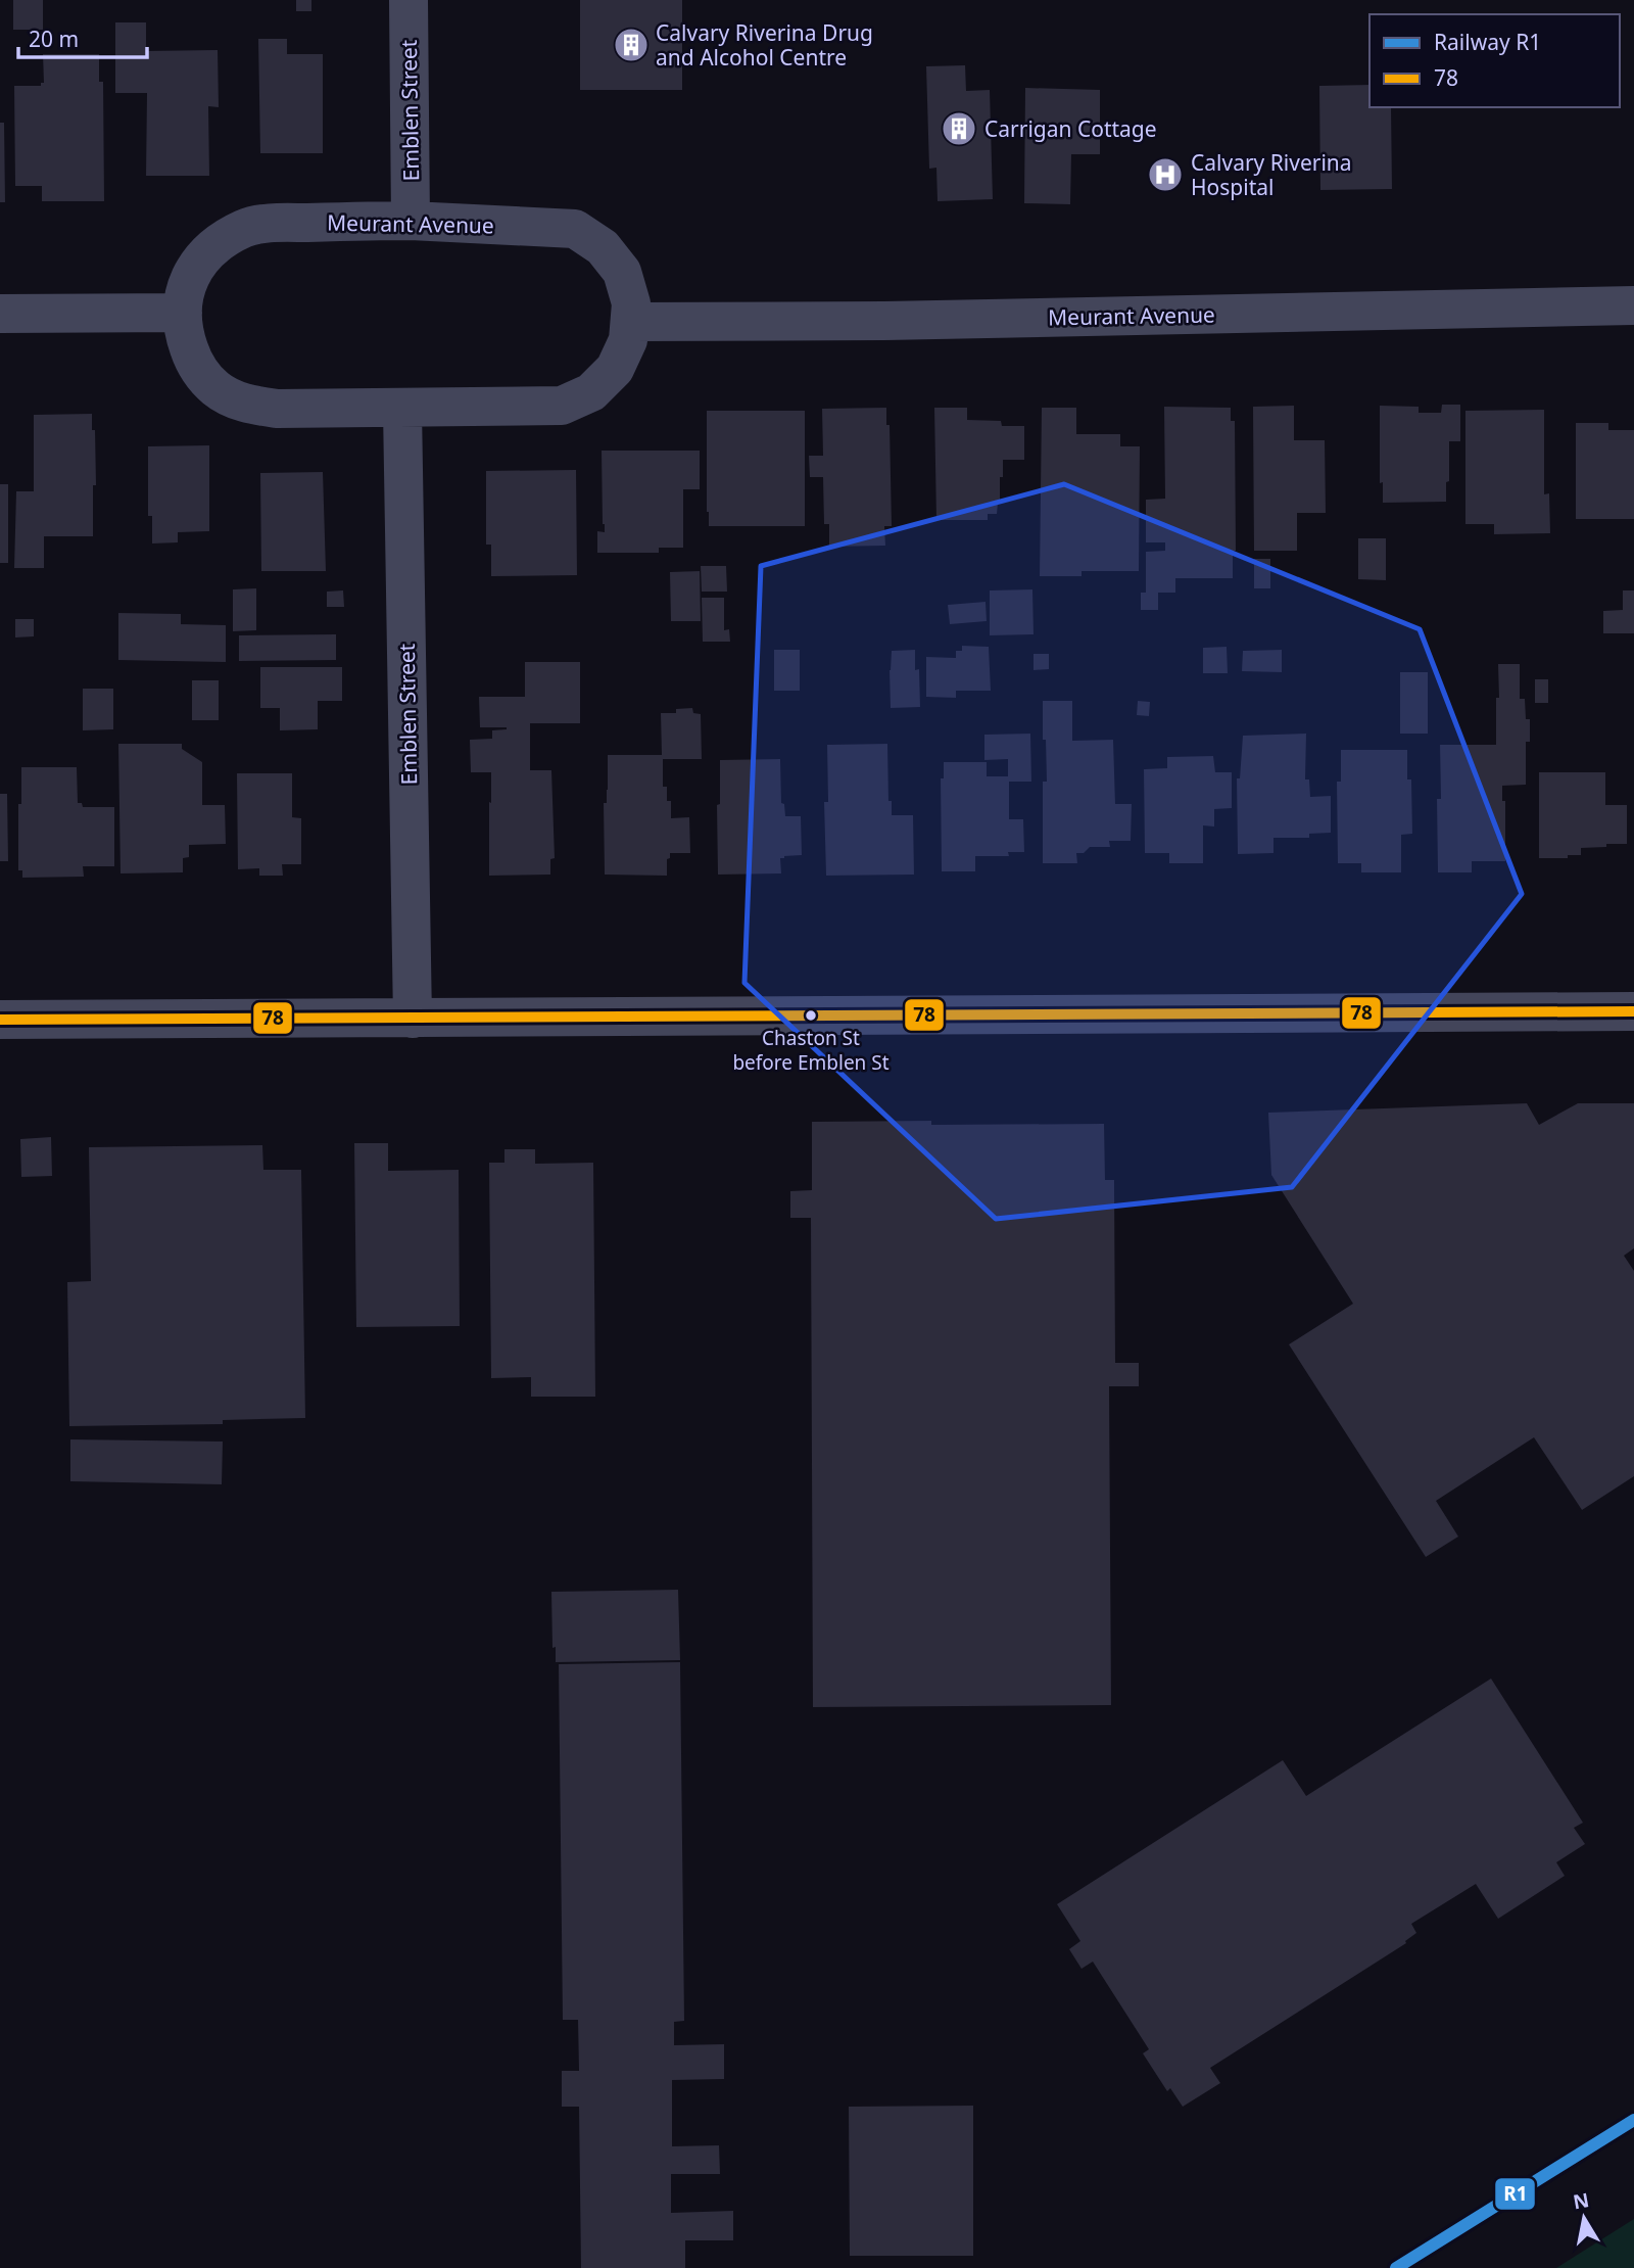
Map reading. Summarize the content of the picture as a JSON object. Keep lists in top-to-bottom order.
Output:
{
  "streets": {
    "street": ["Emblen Street", "Meurant Avenue"]
  },
  "crossings": [
    ["Emblen Street", "Meurant Avenue"]
  ],
  "places": {
    "building": ["Calvary Riverina Drug and Alcohol Centre", "Carrigan Cottage"],
    "hospital": ["Calvary Riverina Hospital"],
    "other": ["Chaston St before Emblen St"]
  },
  "lines": ["transit line 78", "rail line R1"],
  "legend": ["Railway R1", "78"],
  "scale_bar": "20 m",
  "north": "top"
}
